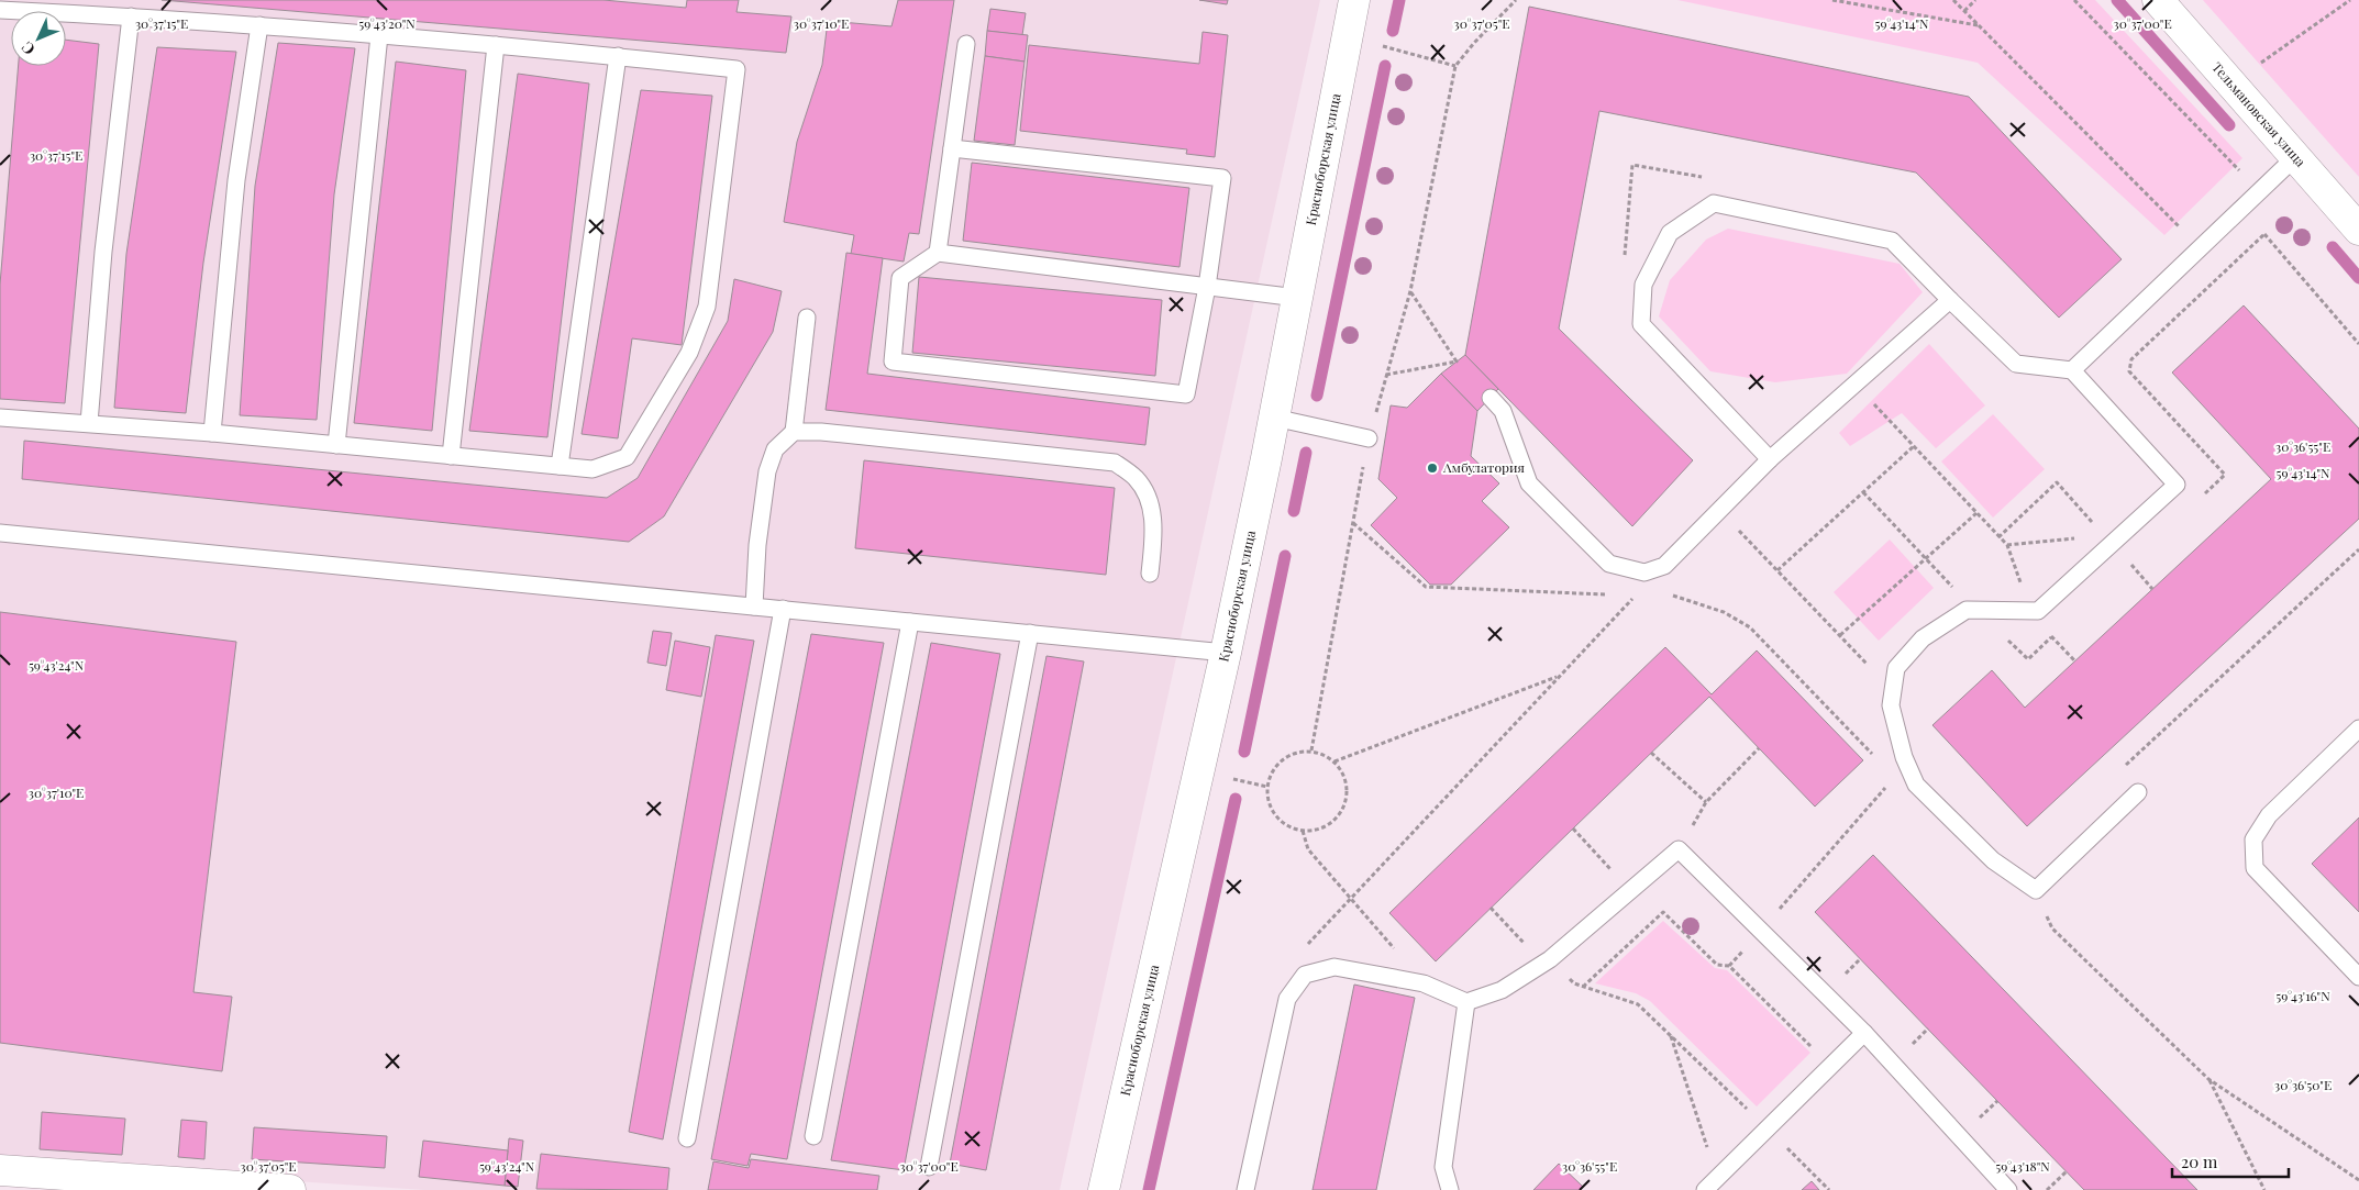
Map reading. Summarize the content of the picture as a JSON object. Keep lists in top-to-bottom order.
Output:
{
  "streets": {
    "street": ["Тельмановская улица", "Красноборская улица"]
  },
  "places": ["Амбулатория"],
  "scale_bar": "20 m",
  "north": "bottom left",
  "coordinates": [
    "30°37'15\"E",
    "30°37'10\"E",
    "30°37'05\"E",
    "30°37'00\"E",
    "59°43'20\"N",
    "59°43'14\"N",
    "30°36'55\"E",
    "59°43'24\"N",
    "59°43'16\"N",
    "30°36'50\"E",
    "59°43'18\"N"
  ]
}
